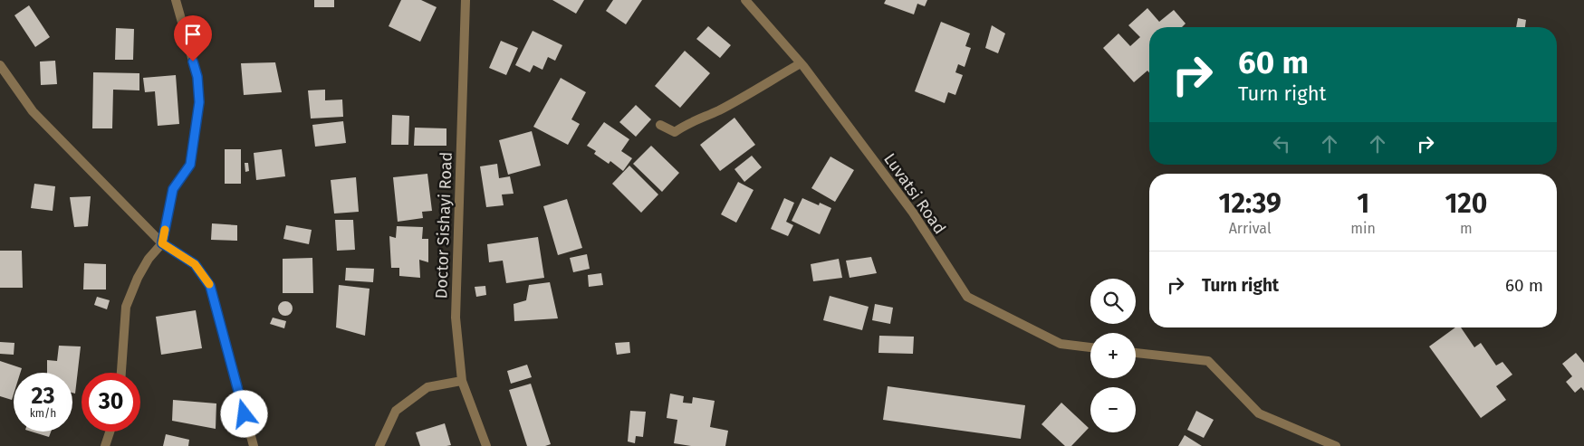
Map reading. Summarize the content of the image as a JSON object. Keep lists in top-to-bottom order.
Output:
{
  "streets": {
    "street": ["Luvatsi Road", "Doctor Sishayi Road"]
  },
  "page": {
    "turn": ["60 m", "Turn right"],
    "eta": [
      "12:39",
      "Arrival",
      "1",
      "min",
      "120",
      "m"
    ],
    "list": [
      {
        "name": "Turn right",
        "value": "60 m"
      }
    ],
    "map_buttons": ["+", "−"],
    "speed": "23 km/h",
    "limit": "30"
  }
}
